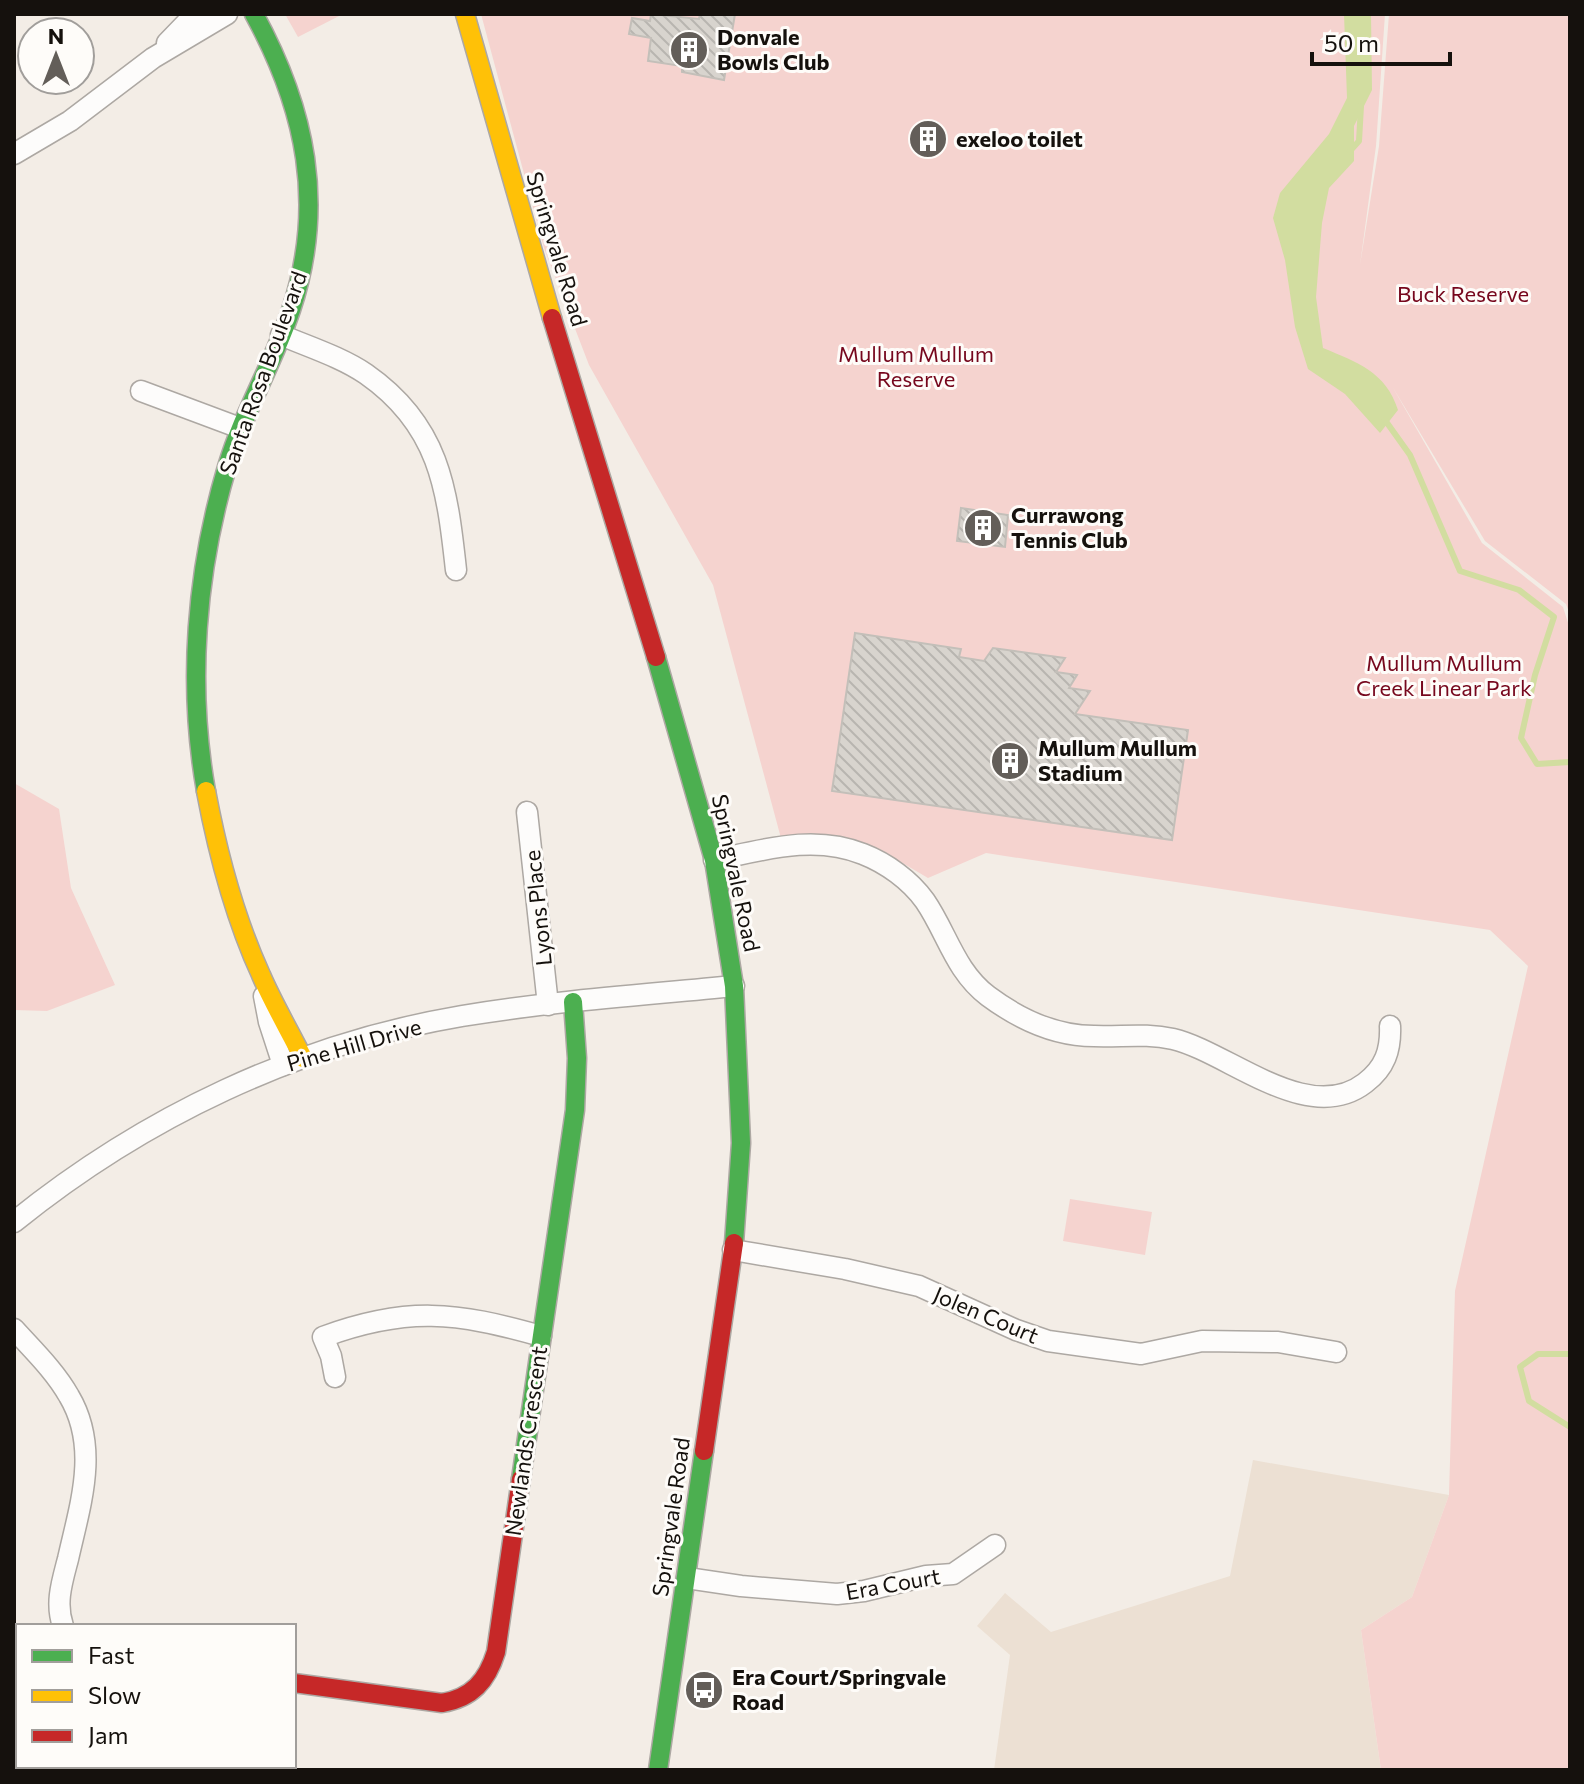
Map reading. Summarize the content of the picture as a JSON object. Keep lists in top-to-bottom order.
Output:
{
  "streets": {
    "street": [
      "Springvale Road",
      "Santa Rosa Boulevard",
      "Lyons Place",
      "Pine Hill Drive",
      "Jolen Court",
      "Newlands Crescent",
      "Era Court"
    ]
  },
  "crossings": [
    ["Springvale Road", "Pine Hill Drive"],
    ["Springvale Road", "Jolen Court"],
    ["Springvale Road", "Era Court"],
    ["Santa Rosa Boulevard", "Pine Hill Drive"],
    ["Lyons Place", "Pine Hill Drive"],
    ["Pine Hill Drive", "Newlands Crescent"]
  ],
  "parks": ["Buck Reserve", "Mullum Mullum Reserve", "Mullum Mullum Creek Linear Park"],
  "places": {
    "building": [
      "Donvale Bowls Club",
      "exeloo toilet",
      "Currawong Tennis Club",
      "Mullum Mullum Stadium"
    ],
    "bus stop": ["Era Court/Springvale Road"]
  },
  "legend": ["Fast", "Slow", "Jam"],
  "scale_bar": "50 m",
  "north": "top"
}
